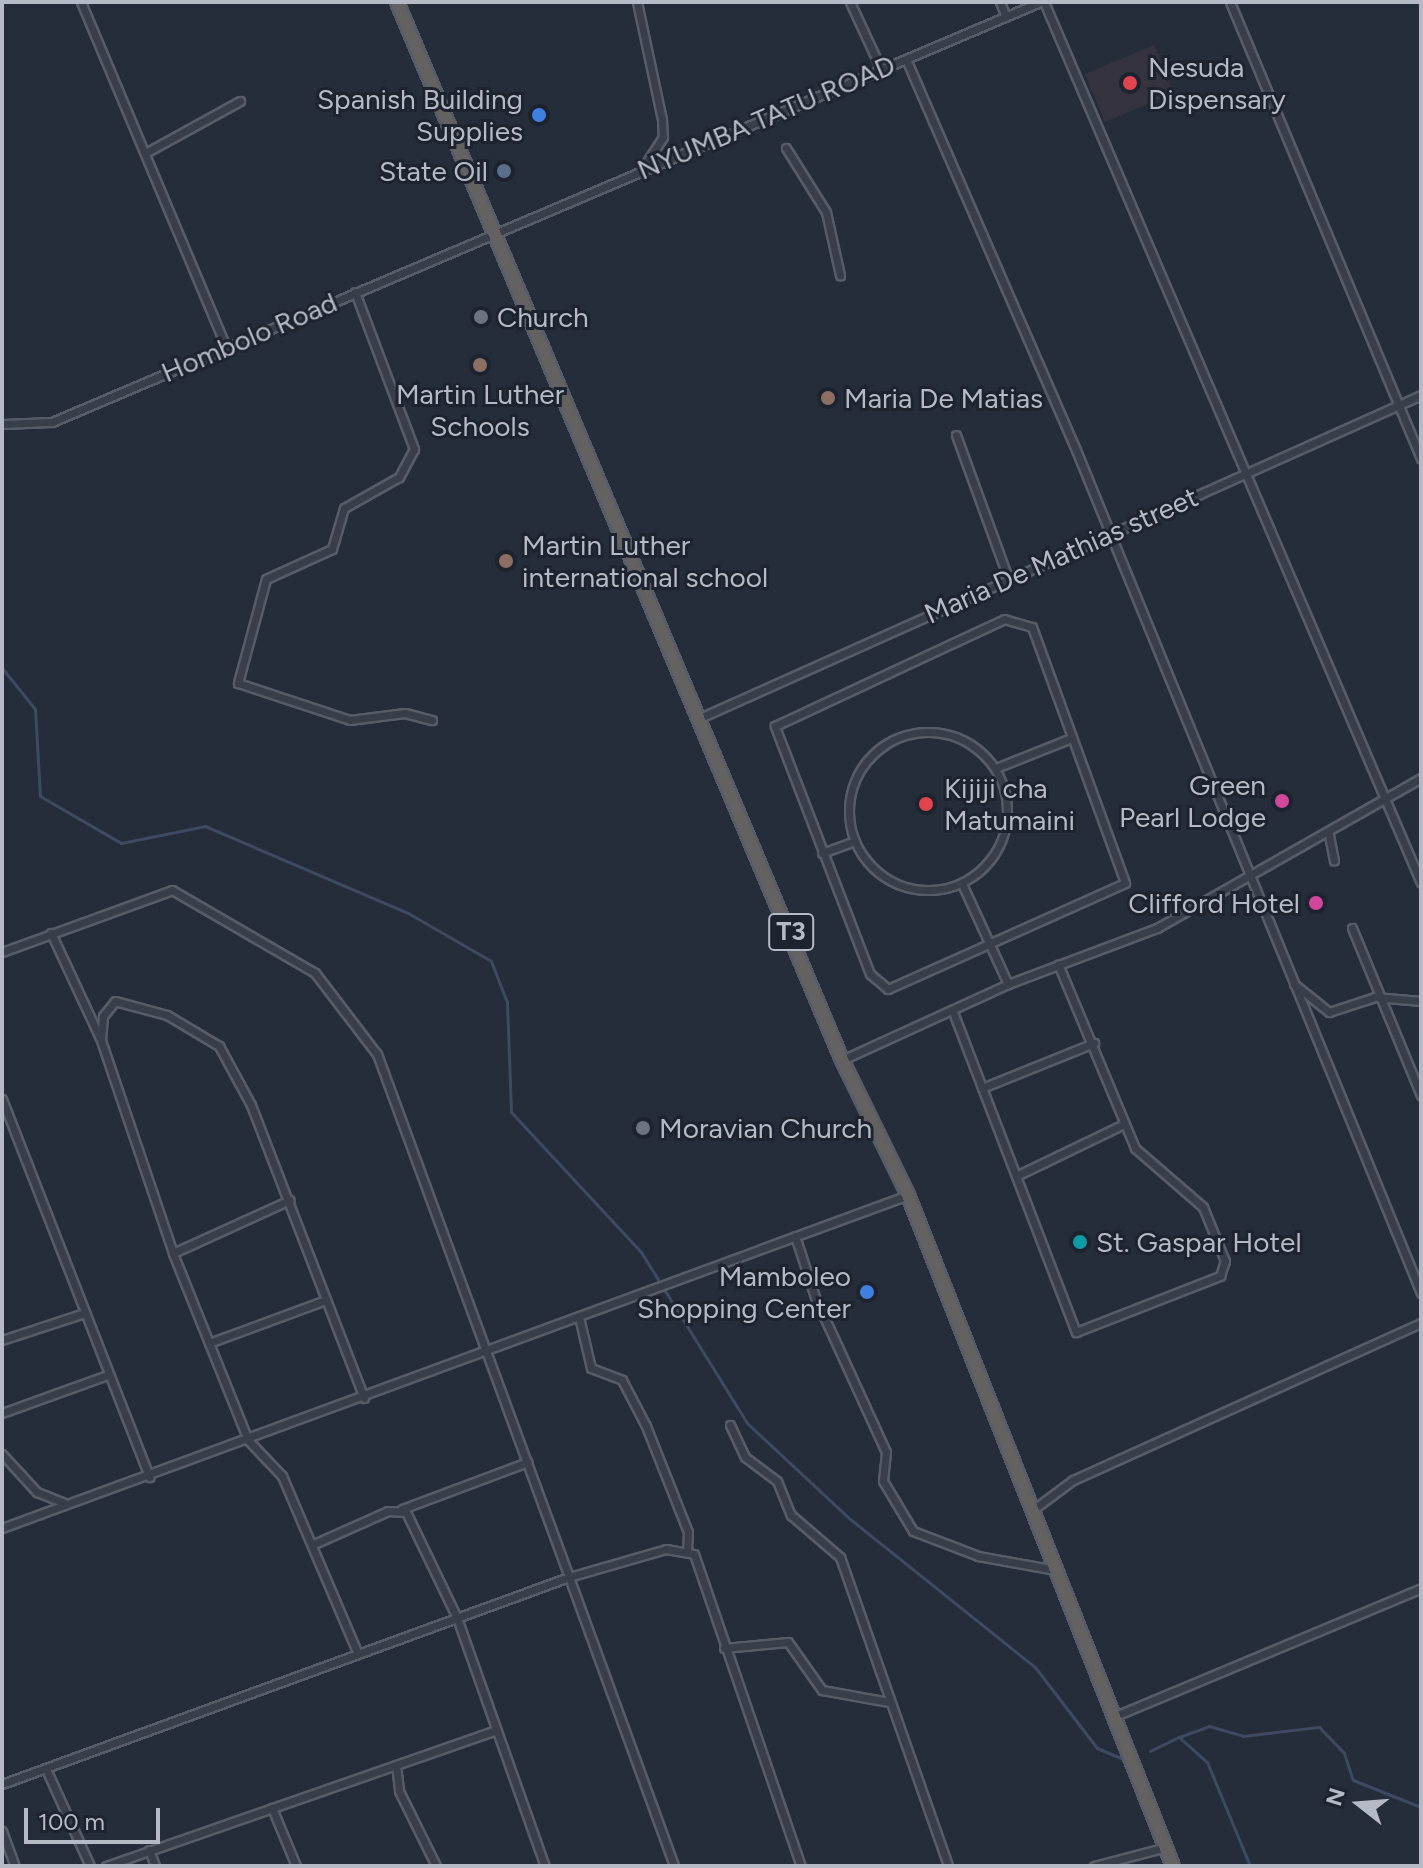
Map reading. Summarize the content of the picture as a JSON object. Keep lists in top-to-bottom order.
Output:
{
  "streets": {
    "highway": ["T3"],
    "street": ["NYUMBA TATU ROAD", "Hombolo Road", "Maria De Mathias street"]
  },
  "crossings": [
    ["NYUMBA TATU ROAD", "Hombolo Road"],
    ["NYUMBA TATU ROAD", "T3"],
    ["Hombolo Road", "T3"],
    ["Maria De Mathias street", "T3"]
  ],
  "places": [
    "Nesuda Dispensary",
    "Spanish Building Supplies",
    "State Oil",
    "Church",
    "Martin Luther Schools",
    "Maria De Matias",
    "Martin Luther international school",
    "Green Pearl Lodge",
    "Kijiji cha Matumaini",
    "Clifford Hotel",
    "Moravian Church",
    "St. Gaspar Hotel",
    "Mamboleo Shopping Center"
  ],
  "scale_bar": "100 m",
  "north": "left"
}
